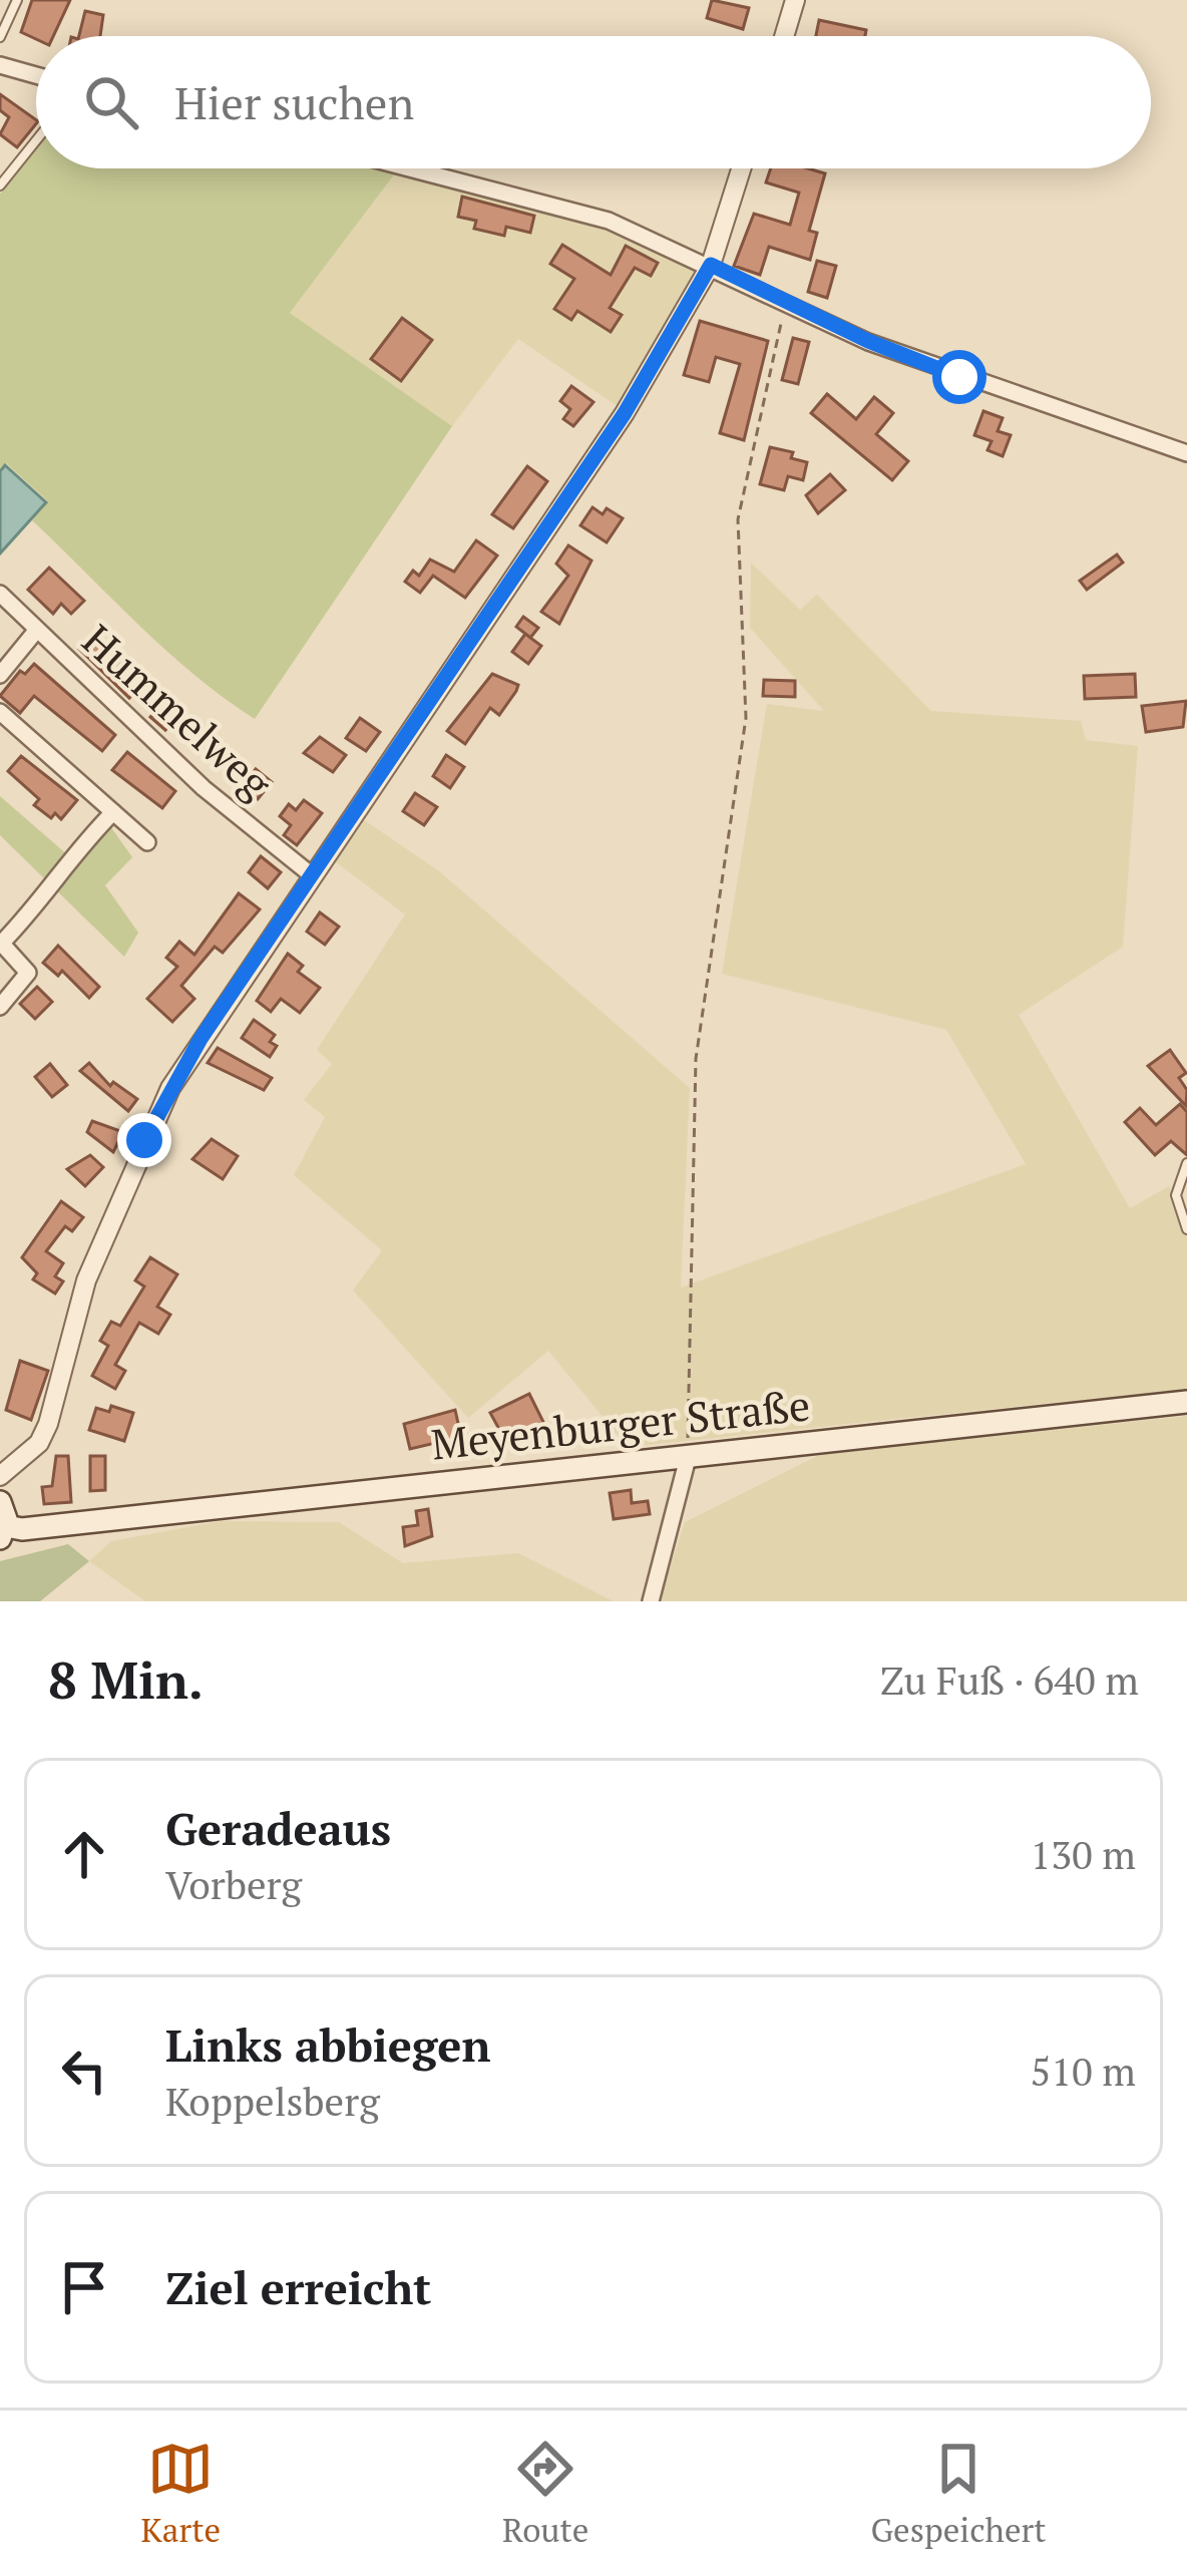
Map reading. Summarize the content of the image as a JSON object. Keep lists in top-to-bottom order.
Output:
{
  "streets": {
    "main road": ["Meyenburger Straße"],
    "street": ["Hummelweg"]
  },
  "page": {
    "search": "Hier suchen",
    "heading": ["8 Min.", "Zu Fuß · 640 m"],
    "list": [
      ["Geradeaus", "Vorberg", "130 m"],
      ["Links abbiegen", "Koppelsberg", "510 m"],
      "Ziel erreicht"
    ],
    "nav": ["Karte", "Route", "Gespeichert"]
  }
}
